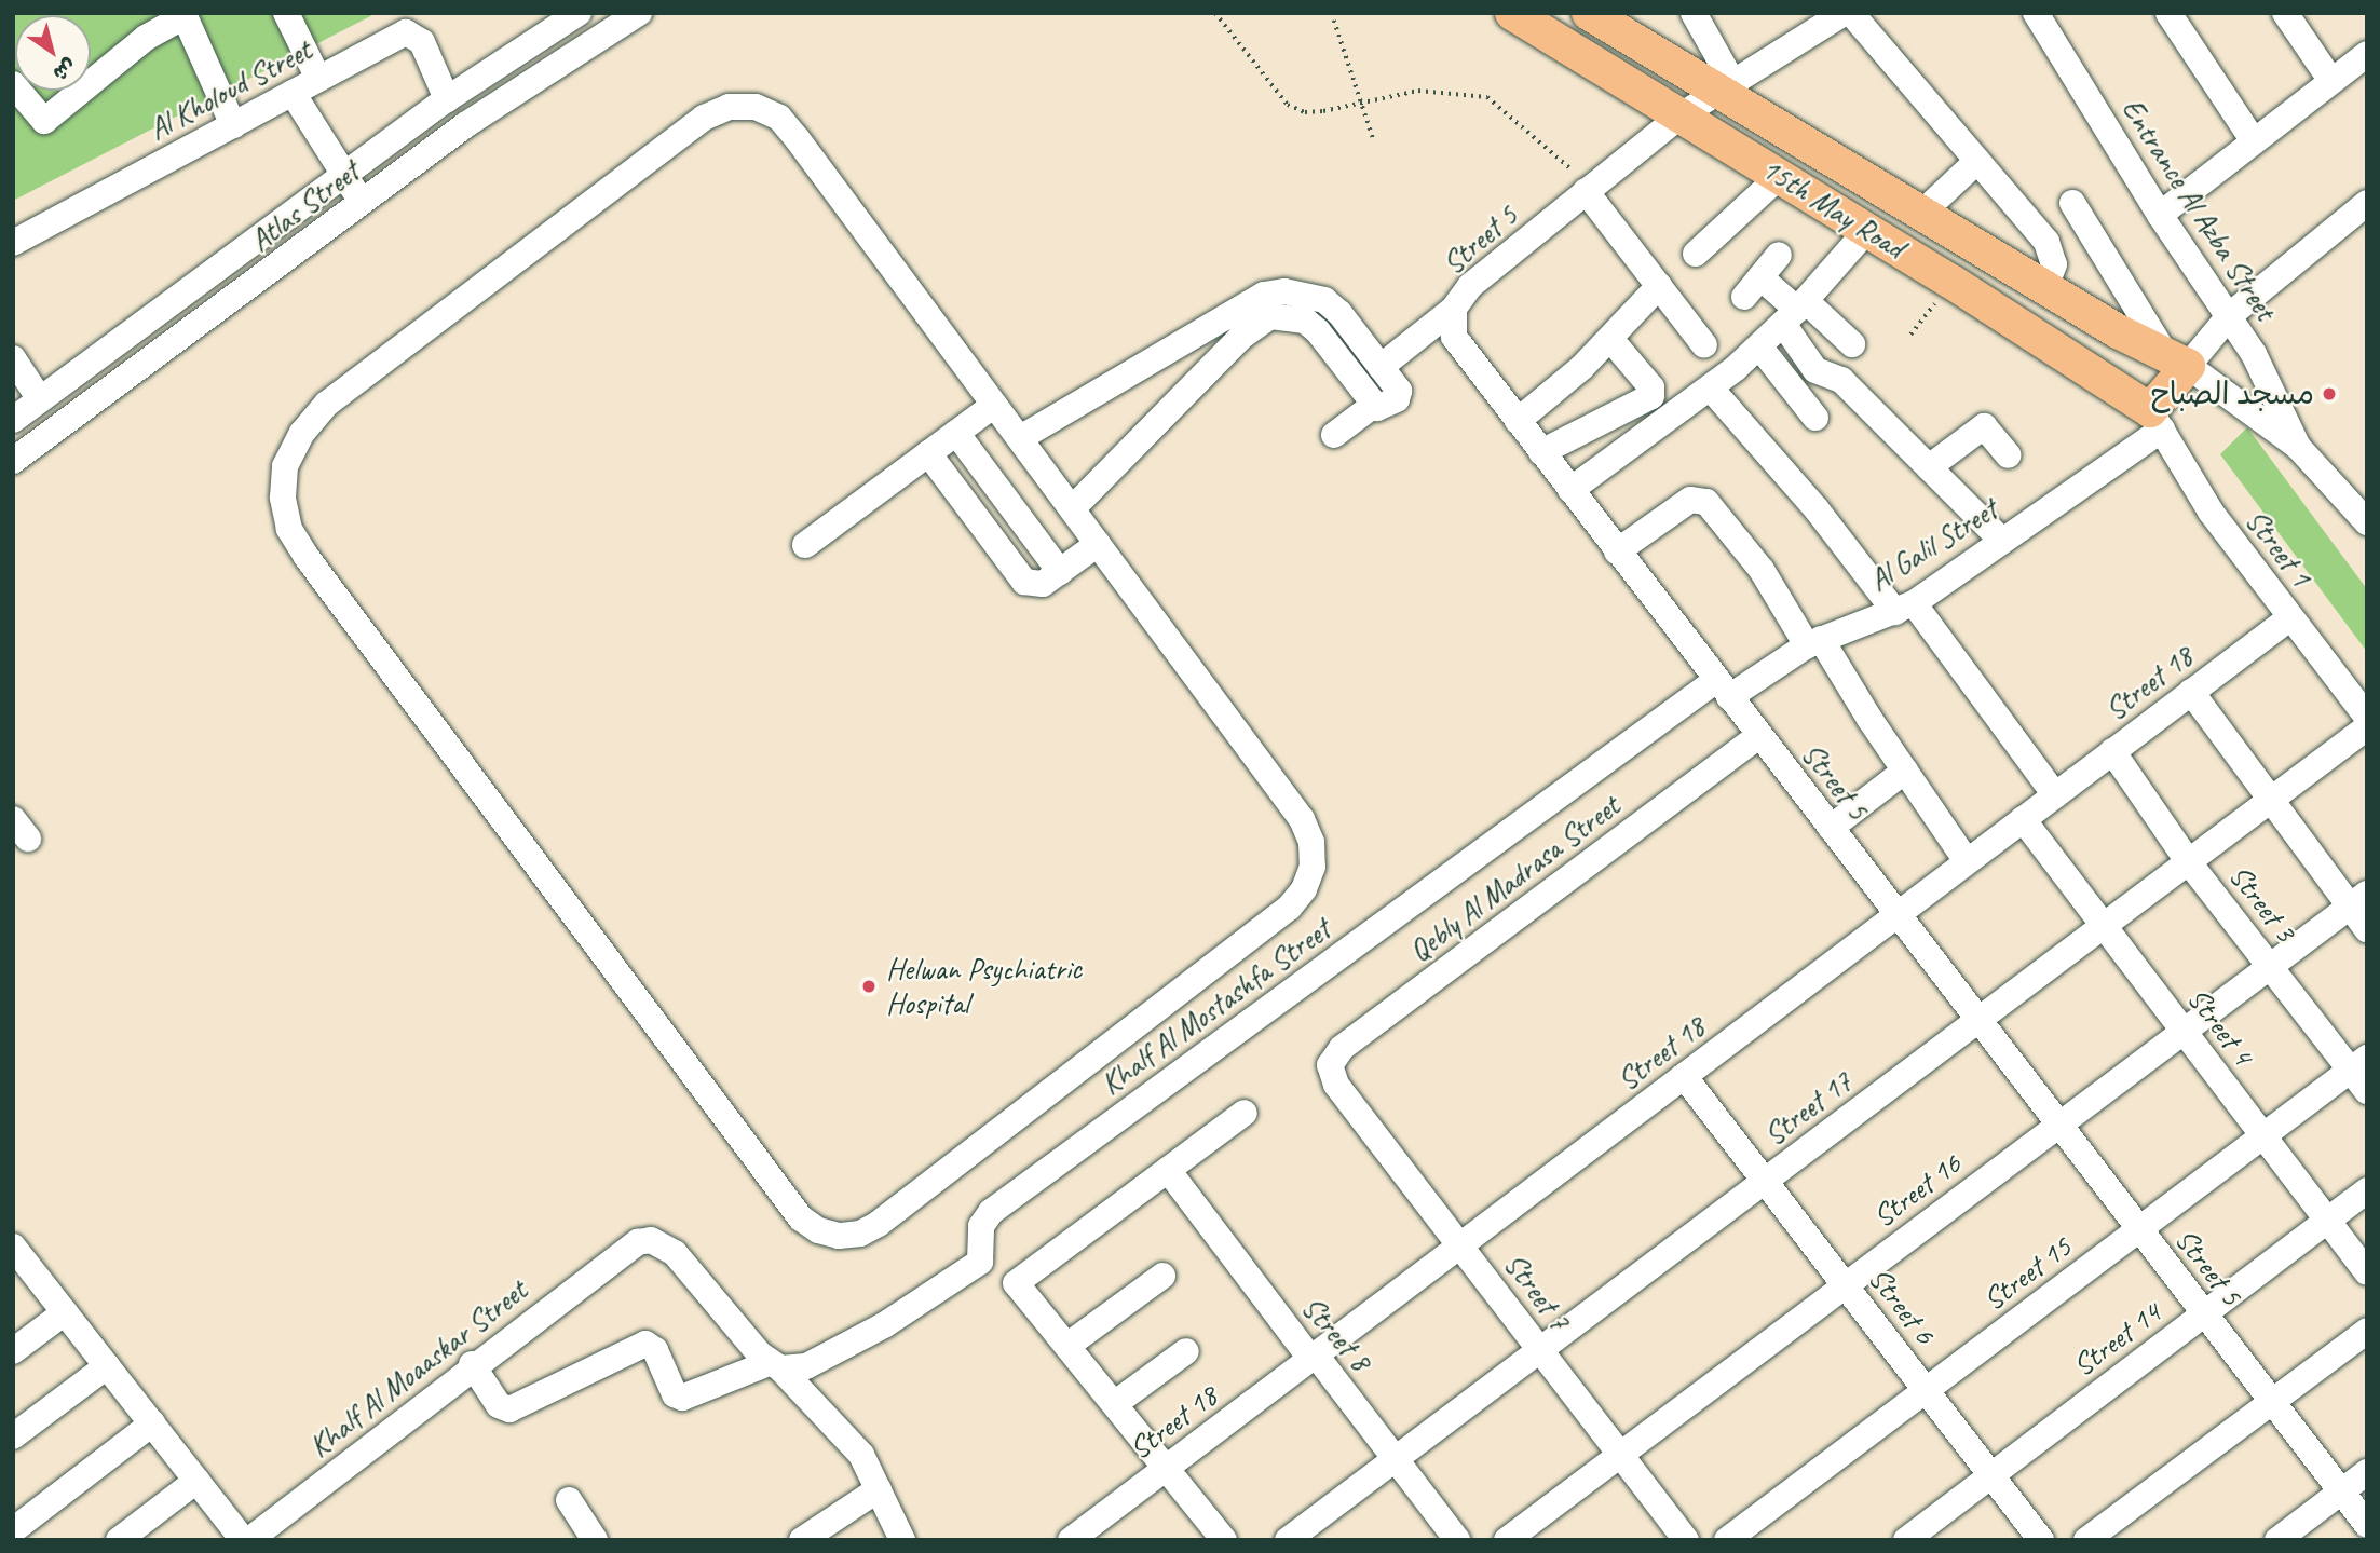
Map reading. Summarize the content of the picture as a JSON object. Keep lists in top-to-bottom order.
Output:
{
  "streets": {
    "main road": ["15th May Road"],
    "street": [
      "Al Kholoud Street",
      "Atlas Street",
      "Entrance Al Azba Street",
      "Street 5",
      "Al Galil Street",
      "Street 1",
      "Street 18",
      "Qebly Al Madrasa Street",
      "Street 3",
      "Khalf Al Mostashfa Street",
      "Street 4",
      "Street 17",
      "Street 16",
      "Street 15",
      "Street 7",
      "Street 6",
      "Street 8",
      "Street 14",
      "Khalf Al Moaaskar Street"
    ]
  },
  "crossings": [
    ["Al Kholoud Street", "Atlas Street"],
    ["15th May Road", "Street 5"],
    ["15th May Road", "Al Galil Street"],
    ["15th May Road", "Street 1"],
    ["Street 5", "Al Galil Street"],
    ["Street 5", "Street 18"],
    ["Street 5", "Qebly Al Madrasa Street"],
    ["Street 5", "Khalf Al Mostashfa Street"],
    ["Street 5", "Street 17"],
    ["Street 5", "Street 16"],
    ["Street 5", "Street 15"],
    ["Street 5", "Street 14"],
    ["Al Galil Street", "Street 1"],
    ["Al Galil Street", "Khalf Al Mostashfa Street"],
    ["Street 1", "Street 18"],
    ["Street 18", "Street 3"],
    ["Street 18", "Street 4"],
    ["Street 18", "Street 7"],
    ["Street 18", "Street 6"],
    ["Street 18", "Street 8"],
    ["Qebly Al Madrasa Street", "Street 7"],
    ["Street 3", "Street 17"],
    ["Street 3", "Street 16"],
    ["Street 3", "Street 15"],
    ["Khalf Al Mostashfa Street", "Khalf Al Moaaskar Street"],
    ["Street 4", "Street 17"],
    ["Street 4", "Street 16"],
    ["Street 4", "Street 15"],
    ["Street 4", "Street 14"],
    ["Street 17", "Street 7"],
    ["Street 17", "Street 6"],
    ["Street 17", "Street 8"],
    ["Street 16", "Street 7"],
    ["Street 16", "Street 6"],
    ["Street 15", "Street 6"],
    ["Street 6", "Street 14"]
  ],
  "places": ["مسجد الصباح", "Helwan Psychiatric Hospital"],
  "north": "bottom right"
}
